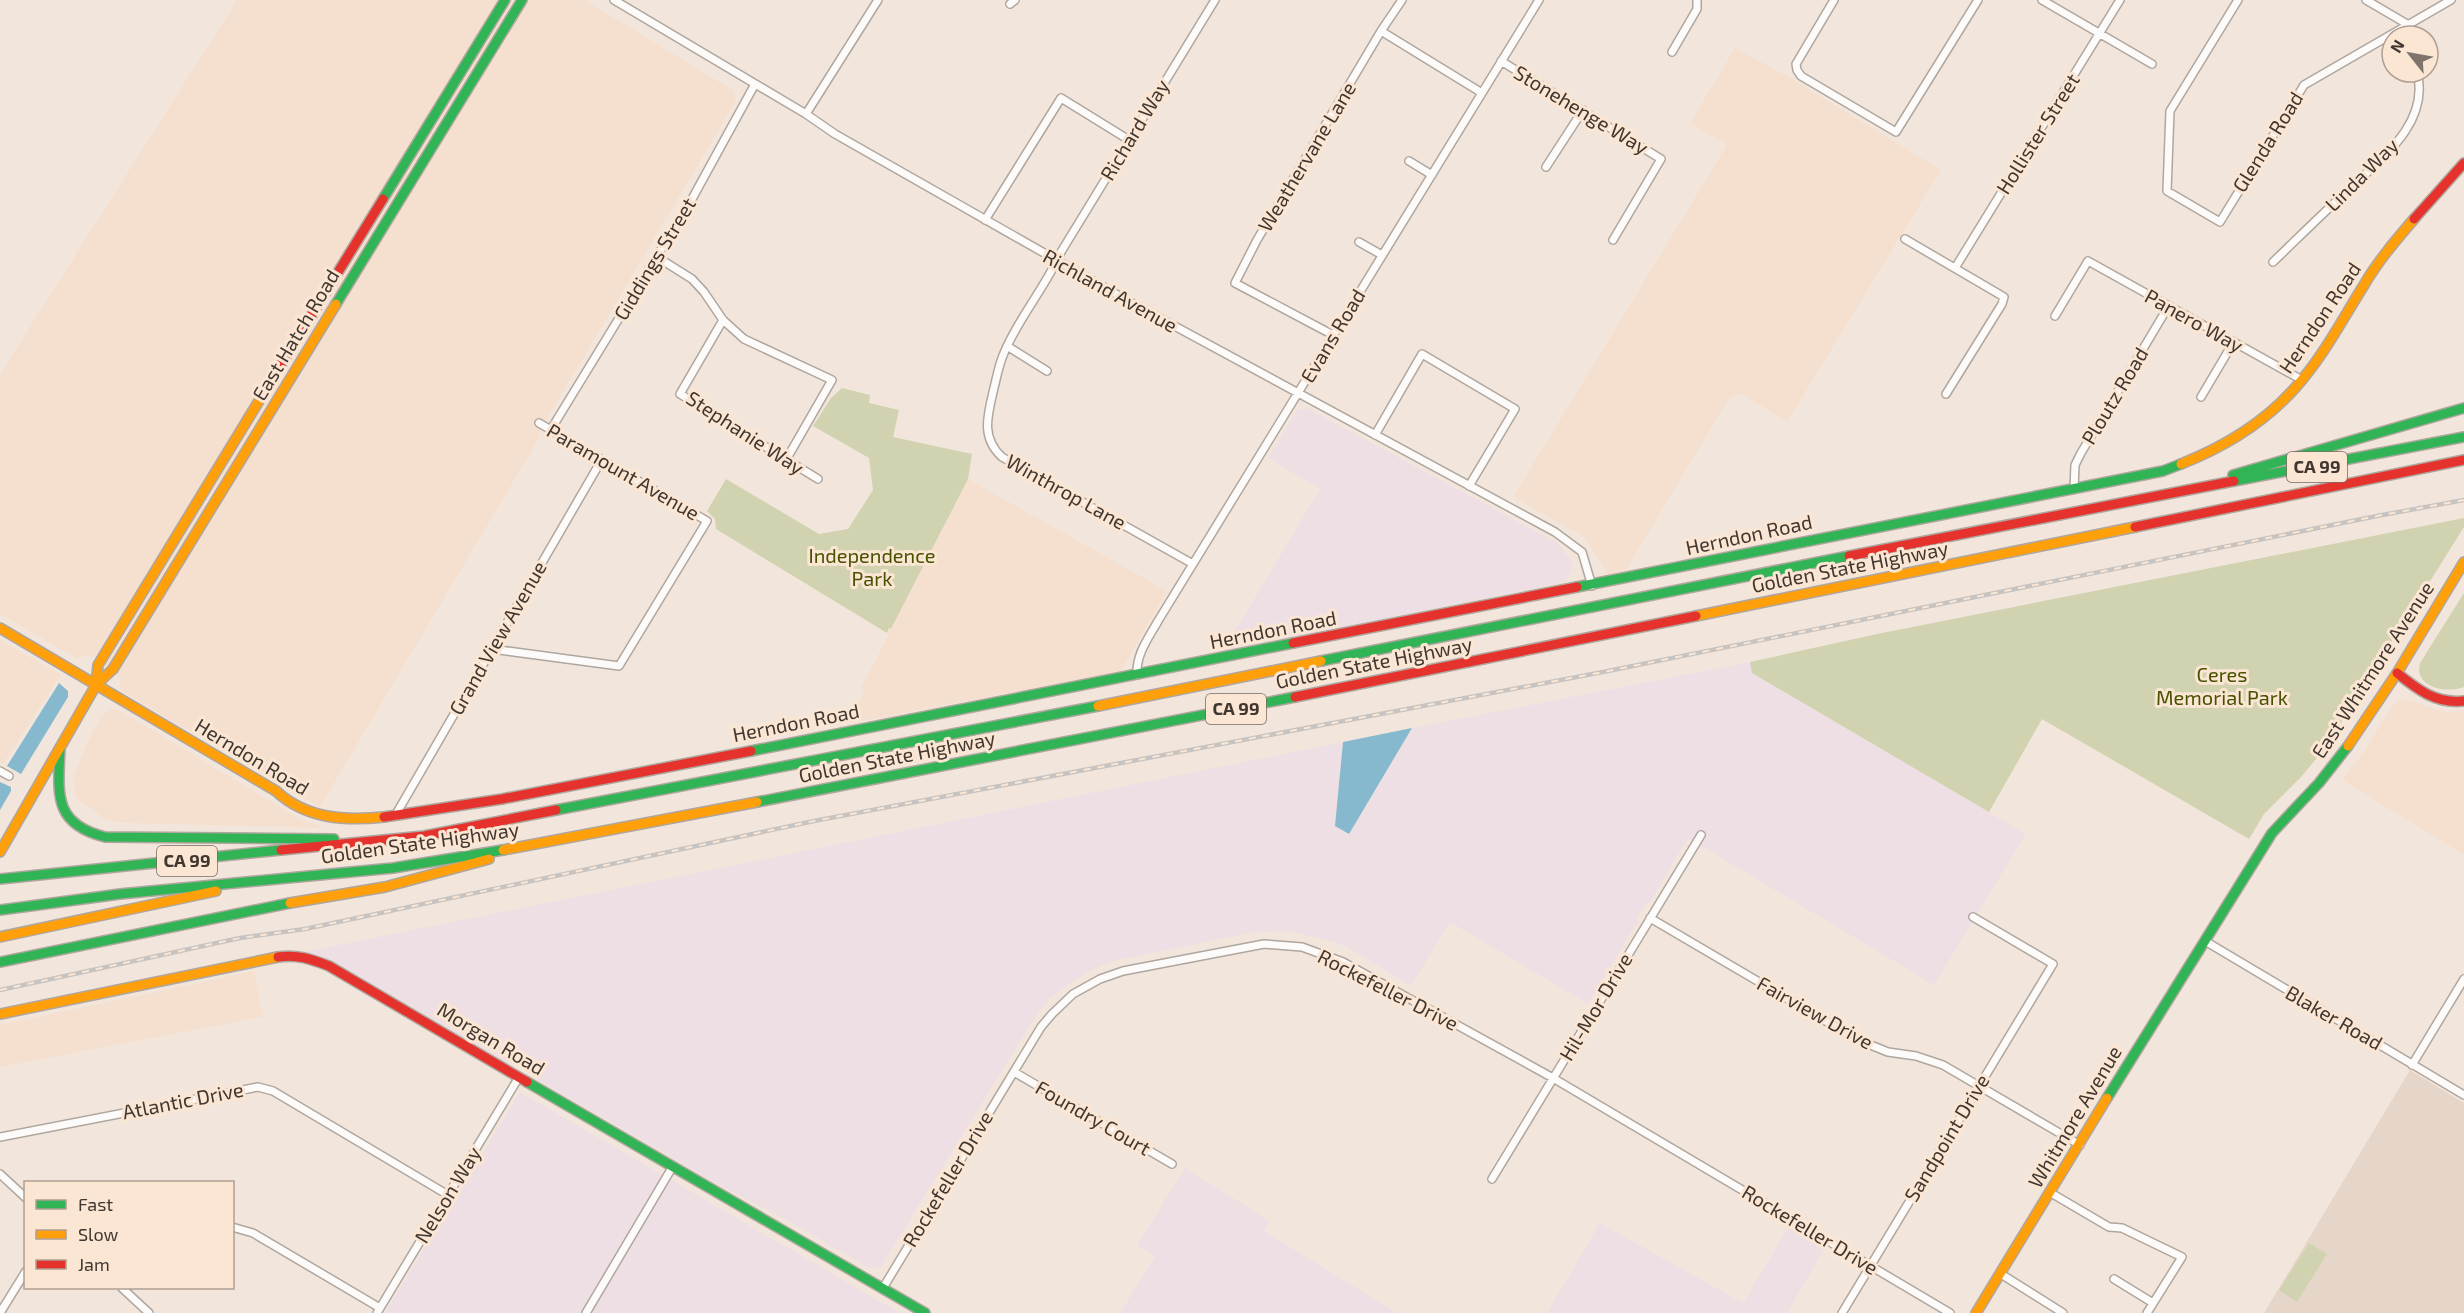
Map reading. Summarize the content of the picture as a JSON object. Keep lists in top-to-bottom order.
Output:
{
  "streets": {
    "main road": [
      "Herndon Road",
      "East Hatch Road",
      "CA 99",
      "Golden State Highway",
      "East Whitmore Avenue",
      "Morgan Road",
      "Whitmore Avenue"
    ],
    "street": [
      "Stonehenge Way",
      "Richard Way",
      "Hollister Street",
      "Glenda Road",
      "Weathervane Lane",
      "Linda Way",
      "Giddings Street",
      "Richland Avenue",
      "Panero Way",
      "Evans Road",
      "Ploutz Road",
      "Stephanie Way",
      "Paramount Avenue",
      "Winthrop Lane",
      "Grand View Avenue",
      "Rockefeller Drive",
      "Hil-Mor Drive",
      "Fairview Drive",
      "Blaker Road",
      "Atlantic Drive",
      "Foundry Court",
      "Sandpoint Drive",
      "Nelson Way"
    ]
  },
  "crossings": [
    ["Stonehenge Way", "Evans Road"],
    ["Richard Way", "Richland Avenue"],
    ["Richard Way", "Winthrop Lane"],
    ["Weathervane Lane", "Evans Road"],
    ["Giddings Street", "Richland Avenue"],
    ["Giddings Street", "Paramount Avenue"],
    ["Richland Avenue", "Herndon Road"],
    ["Richland Avenue", "Evans Road"],
    ["Richland Avenue", "Winthrop Lane"],
    ["Herndon Road", "Panero Way"],
    ["Herndon Road", "East Hatch Road"],
    ["Herndon Road", "Evans Road"],
    ["Herndon Road", "Ploutz Road"],
    ["Herndon Road", "Grand View Avenue"],
    ["Panero Way", "Ploutz Road"],
    ["Evans Road", "Winthrop Lane"],
    ["Paramount Avenue", "Grand View Avenue"],
    ["East Whitmore Avenue", "Blaker Road"],
    ["East Whitmore Avenue", "Whitmore Avenue"],
    ["Rockefeller Drive", "Hil-Mor Drive"],
    ["Rockefeller Drive", "Morgan Road"],
    ["Rockefeller Drive", "Foundry Court"],
    ["Rockefeller Drive", "Sandpoint Drive"],
    ["Hil-Mor Drive", "Fairview Drive"],
    ["Fairview Drive", "Whitmore Avenue"],
    ["Fairview Drive", "Sandpoint Drive"],
    ["Blaker Road", "Whitmore Avenue"],
    ["Morgan Road", "Nelson Way"],
    ["Atlantic Drive", "Nelson Way"]
  ],
  "parks": ["Independence Park", "Ceres Memorial Park"],
  "legend": ["Fast", "Slow", "Jam"],
  "north": "top left"
}
